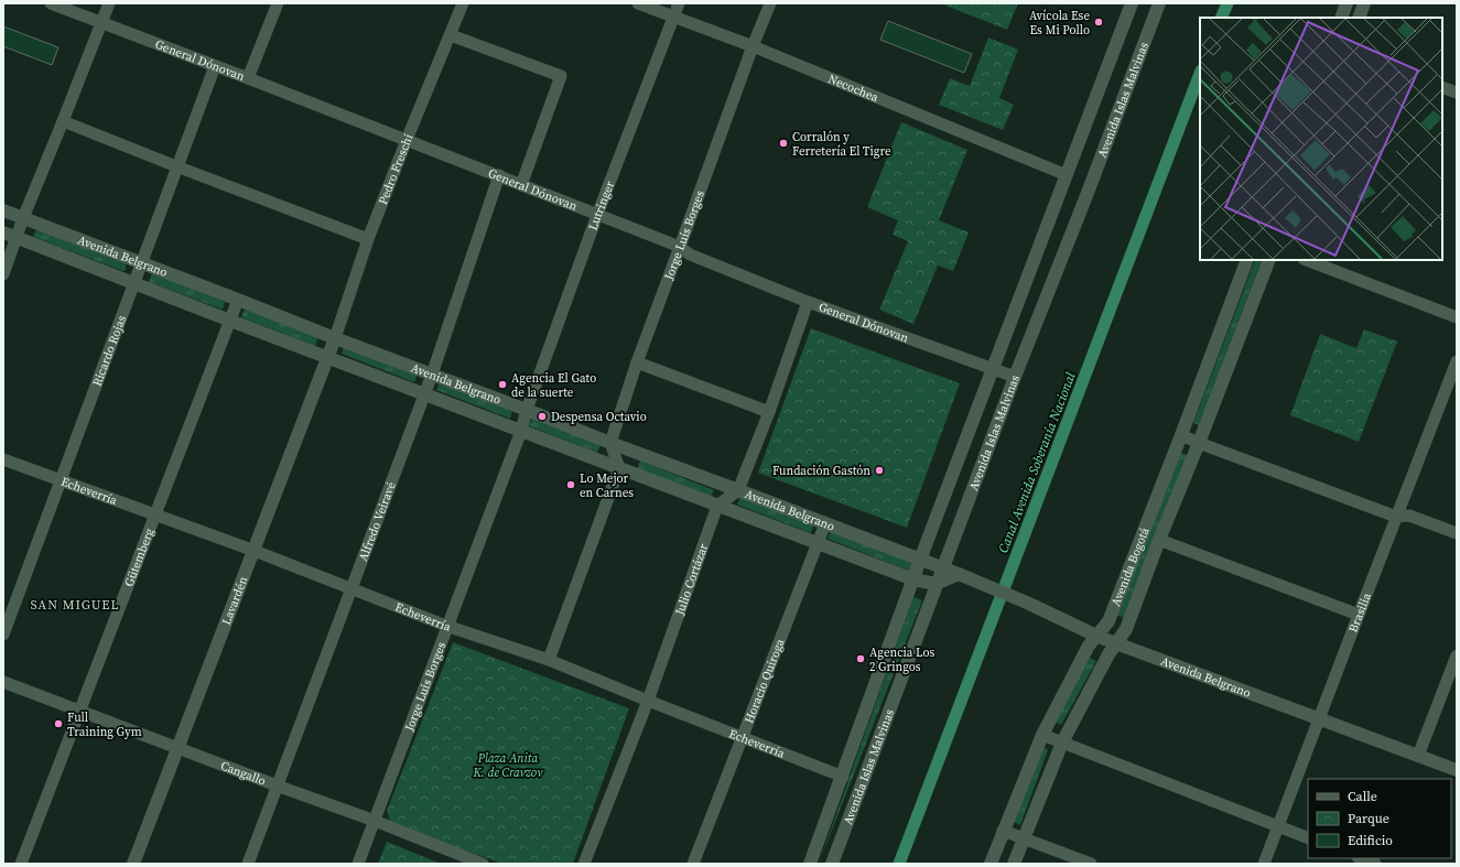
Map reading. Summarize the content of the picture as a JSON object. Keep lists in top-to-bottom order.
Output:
{
  "streets": {
    "main road": [
      "Avenida Islas Malvinas",
      "Avenida Belgrano",
      "Avenida Bogotá",
      "Lavardén"
    ],
    "street": [
      "General Dónovan",
      "Necochea",
      "Pedro Freschi",
      "Lutringer",
      "Jorge Luis Borges",
      "Ricardo Rojas",
      "Echeverría",
      "Alfredo Veiravé",
      "Gütemberg",
      "Julio Cortázar",
      "Brasilia",
      "Horacio Quiroga",
      "Cangallo"
    ]
  },
  "crossings": [
    ["General Dónovan", "Avenida Islas Malvinas"],
    ["General Dónovan", "Pedro Freschi"],
    ["General Dónovan", "Lutringer"],
    ["General Dónovan", "Jorge Luis Borges"],
    ["General Dónovan", "Ricardo Rojas"],
    ["General Dónovan", "Alfredo Veiravé"],
    ["Necochea", "Avenida Islas Malvinas"],
    ["Necochea", "Lutringer"],
    ["Necochea", "Jorge Luis Borges"],
    ["Avenida Islas Malvinas", "Avenida Belgrano"],
    ["Avenida Islas Malvinas", "Echeverría"],
    ["Pedro Freschi", "Avenida Belgrano"],
    ["Pedro Freschi", "Lavardén"],
    ["Lutringer", "Jorge Luis Borges"],
    ["Lutringer", "Avenida Belgrano"],
    ["Jorge Luis Borges", "Avenida Belgrano"],
    ["Jorge Luis Borges", "Echeverría"],
    ["Jorge Luis Borges", "Cangallo"],
    ["Avenida Belgrano", "Ricardo Rojas"],
    ["Avenida Belgrano", "Alfredo Veiravé"],
    ["Avenida Belgrano", "Gütemberg"],
    ["Avenida Belgrano", "Avenida Bogotá"],
    ["Avenida Belgrano", "Julio Cortázar"],
    ["Avenida Belgrano", "Lavardén"],
    ["Avenida Belgrano", "Brasilia"],
    ["Avenida Belgrano", "Horacio Quiroga"],
    ["Ricardo Rojas", "Echeverría"],
    ["Echeverría", "Alfredo Veiravé"],
    ["Echeverría", "Gütemberg"],
    ["Echeverría", "Julio Cortázar"],
    ["Echeverría", "Lavardén"],
    ["Echeverría", "Horacio Quiroga"],
    ["Alfredo Veiravé", "Cangallo"],
    ["Gütemberg", "Cangallo"],
    ["Lavardén", "Cangallo"]
  ],
  "districts": ["SAN MIGUEL"],
  "water": ["Canal Avenida Soberanía Nacional"],
  "parks": ["Plaza Anita K. de Cravzov"],
  "places": [
    "Avícola Ese Es Mi Pollo",
    "Corralón y Ferretería El Tigre",
    "Agencia El Gato de la suerte",
    "Despensa Octavio",
    "Fundación Gastón",
    "Lo Mejor en Carnes",
    "Agencia Los 2 Gringos",
    "Full Training Gym"
  ],
  "legend": ["Calle", "Parque", "Edificio"]
}
